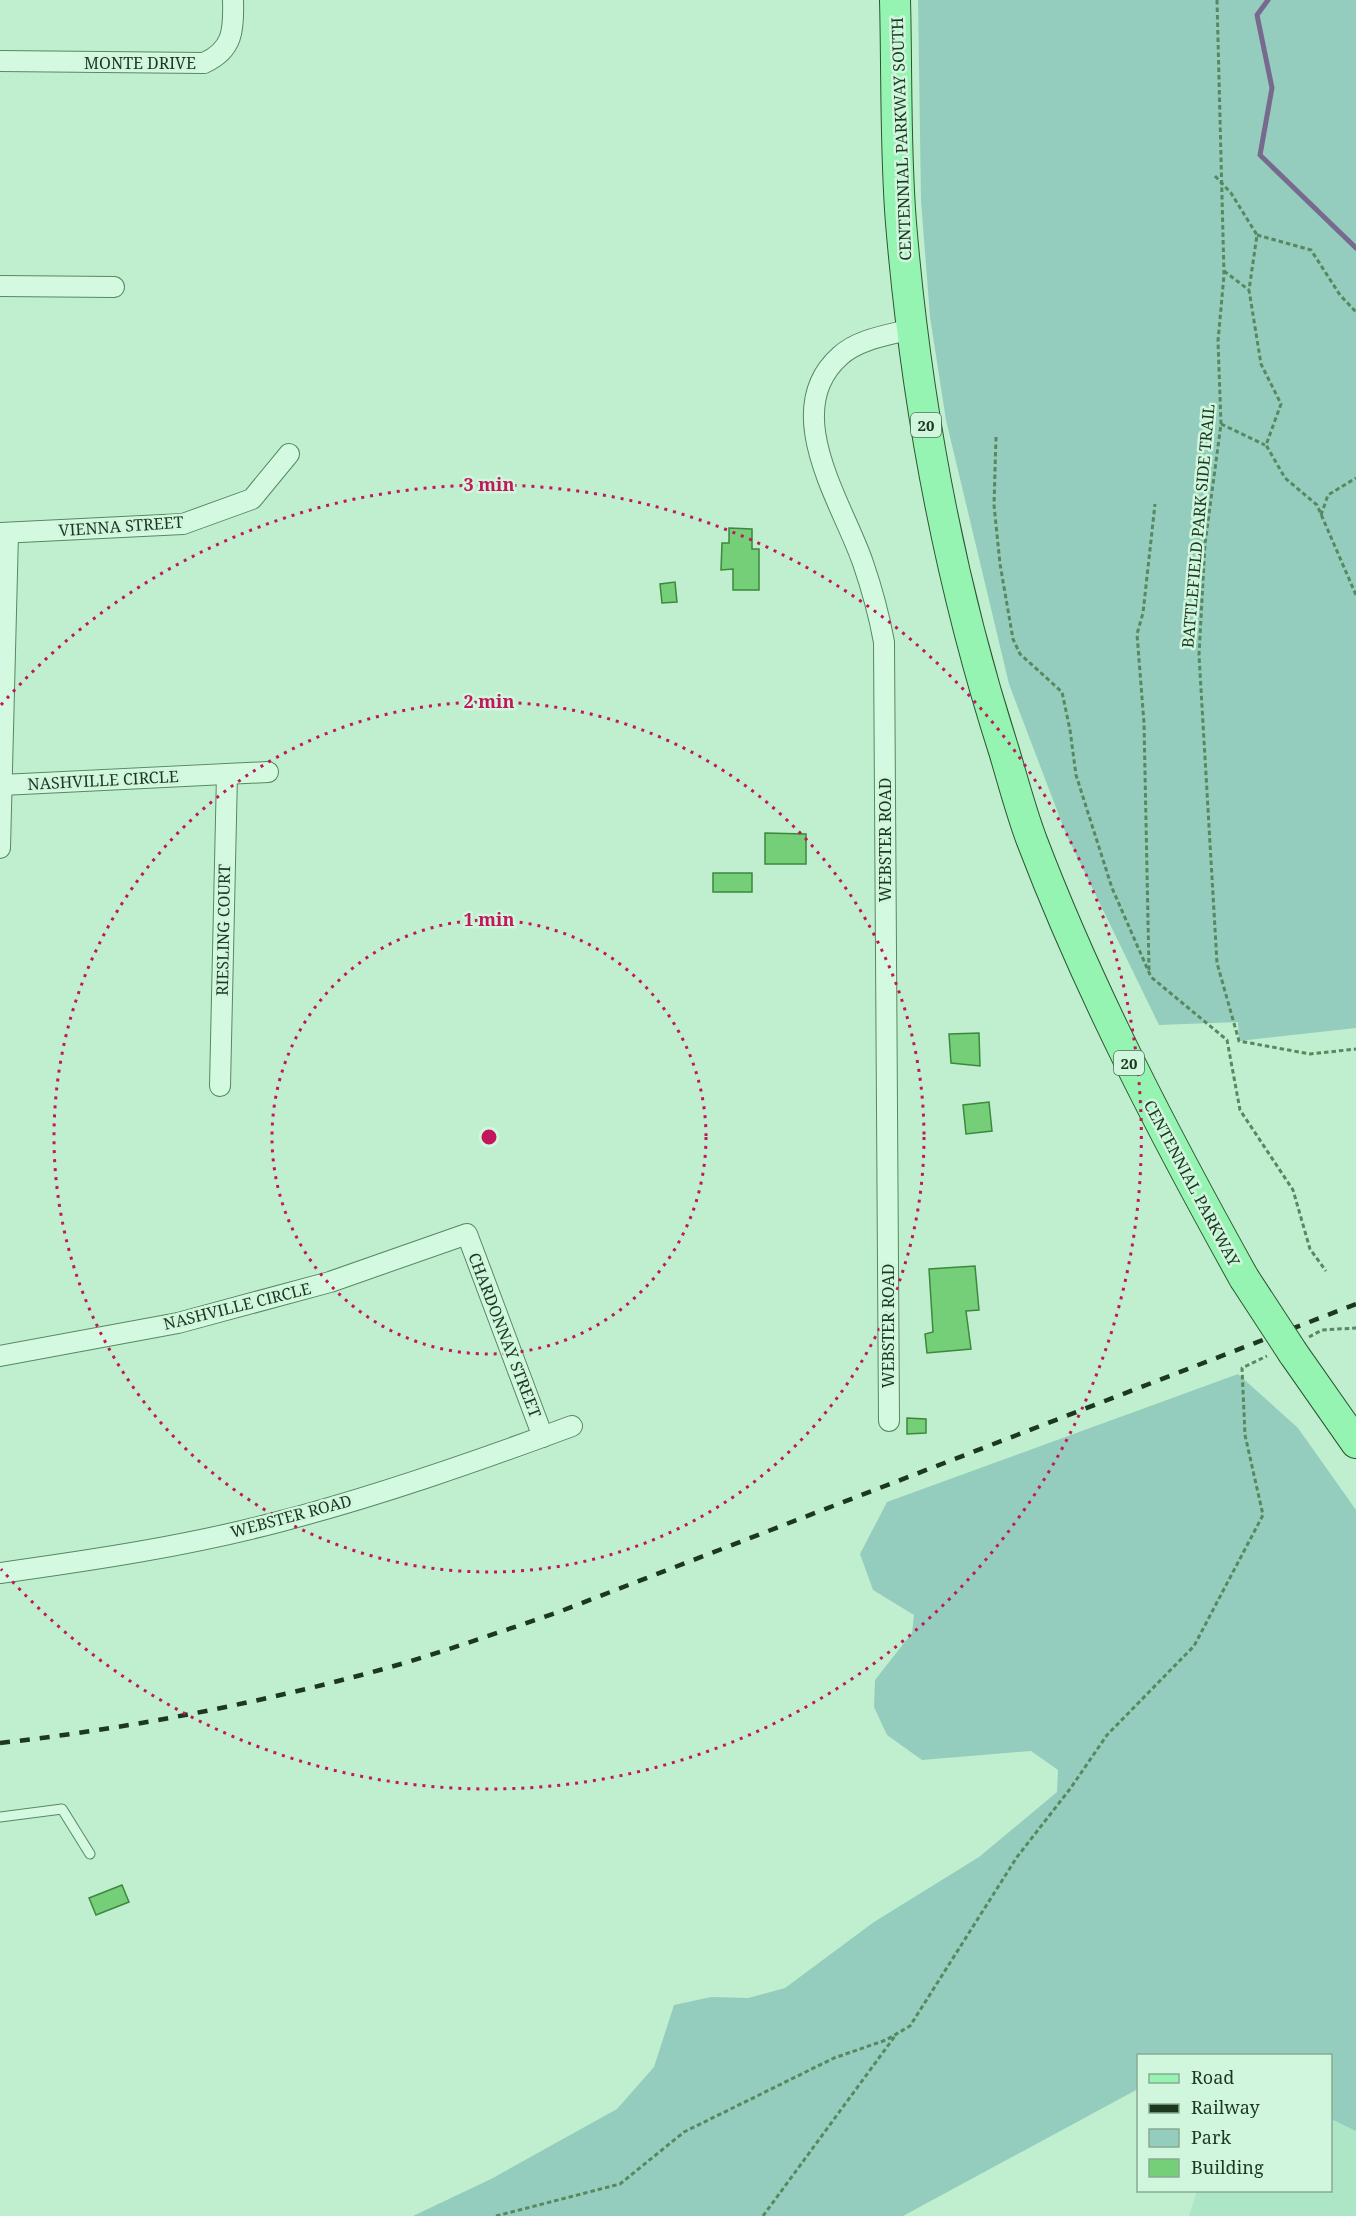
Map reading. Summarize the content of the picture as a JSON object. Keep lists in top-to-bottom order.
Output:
{
  "streets": {
    "main road": ["CENTENNIAL PARKWAY SOUTH", "20", "CENTENNIAL PARKWAY"],
    "street": [
      "MONTE DRIVE",
      "VIENNA STREET",
      "NASHVILLE CIRCLE",
      "WEBSTER ROAD",
      "RIESLING COURT",
      "CHARDONNAY STREET"
    ],
    "path": ["BATTLEFIELD PARK SIDE TRAIL"]
  },
  "crossings": [
    ["CENTENNIAL PARKWAY SOUTH", "WEBSTER ROAD"],
    ["CENTENNIAL PARKWAY SOUTH", "CENTENNIAL PARKWAY"],
    ["NASHVILLE CIRCLE", "RIESLING COURT"],
    ["NASHVILLE CIRCLE", "CHARDONNAY STREET"],
    ["WEBSTER ROAD", "CHARDONNAY STREET"]
  ],
  "legend": [
    "Road",
    "Railway",
    "Park",
    "Building"
  ],
  "rings": ["3 min", "2 min", "1 min"]
}
